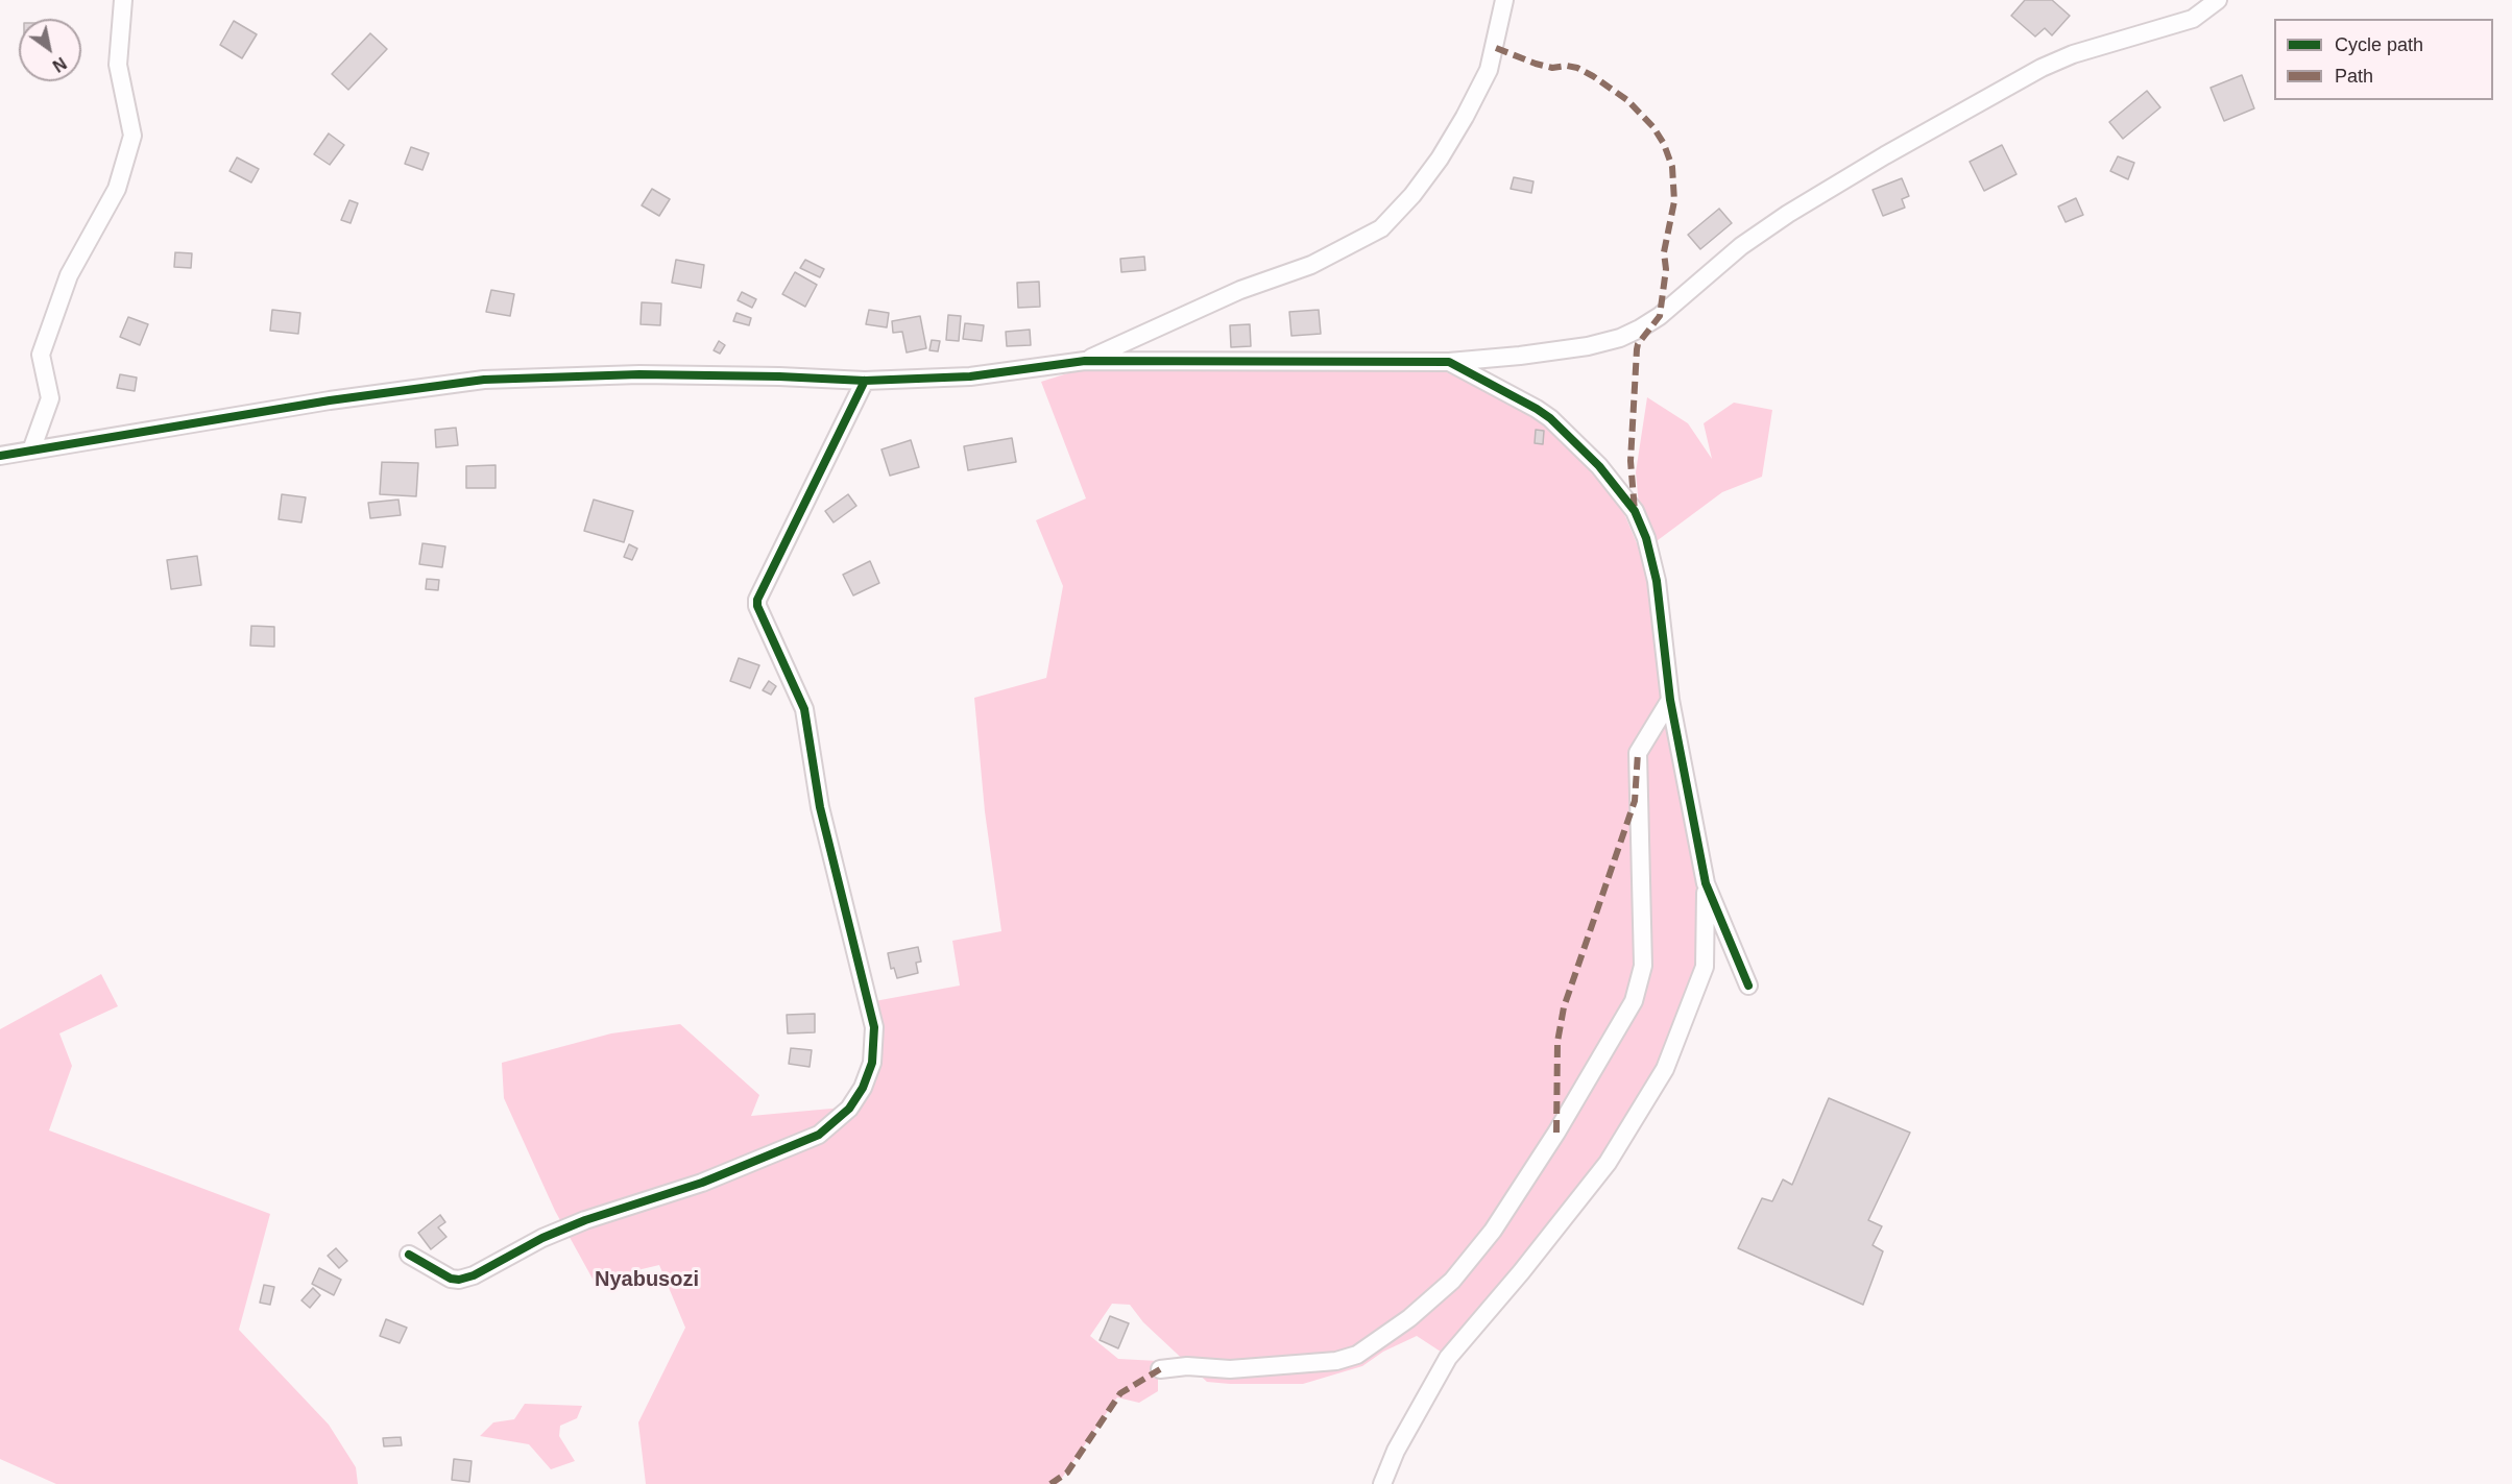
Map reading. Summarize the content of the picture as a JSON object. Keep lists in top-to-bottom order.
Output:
{
  "districts": ["Nyabusozi"],
  "legend": ["Cycle path", "Path"],
  "north": "bottom right"
}
